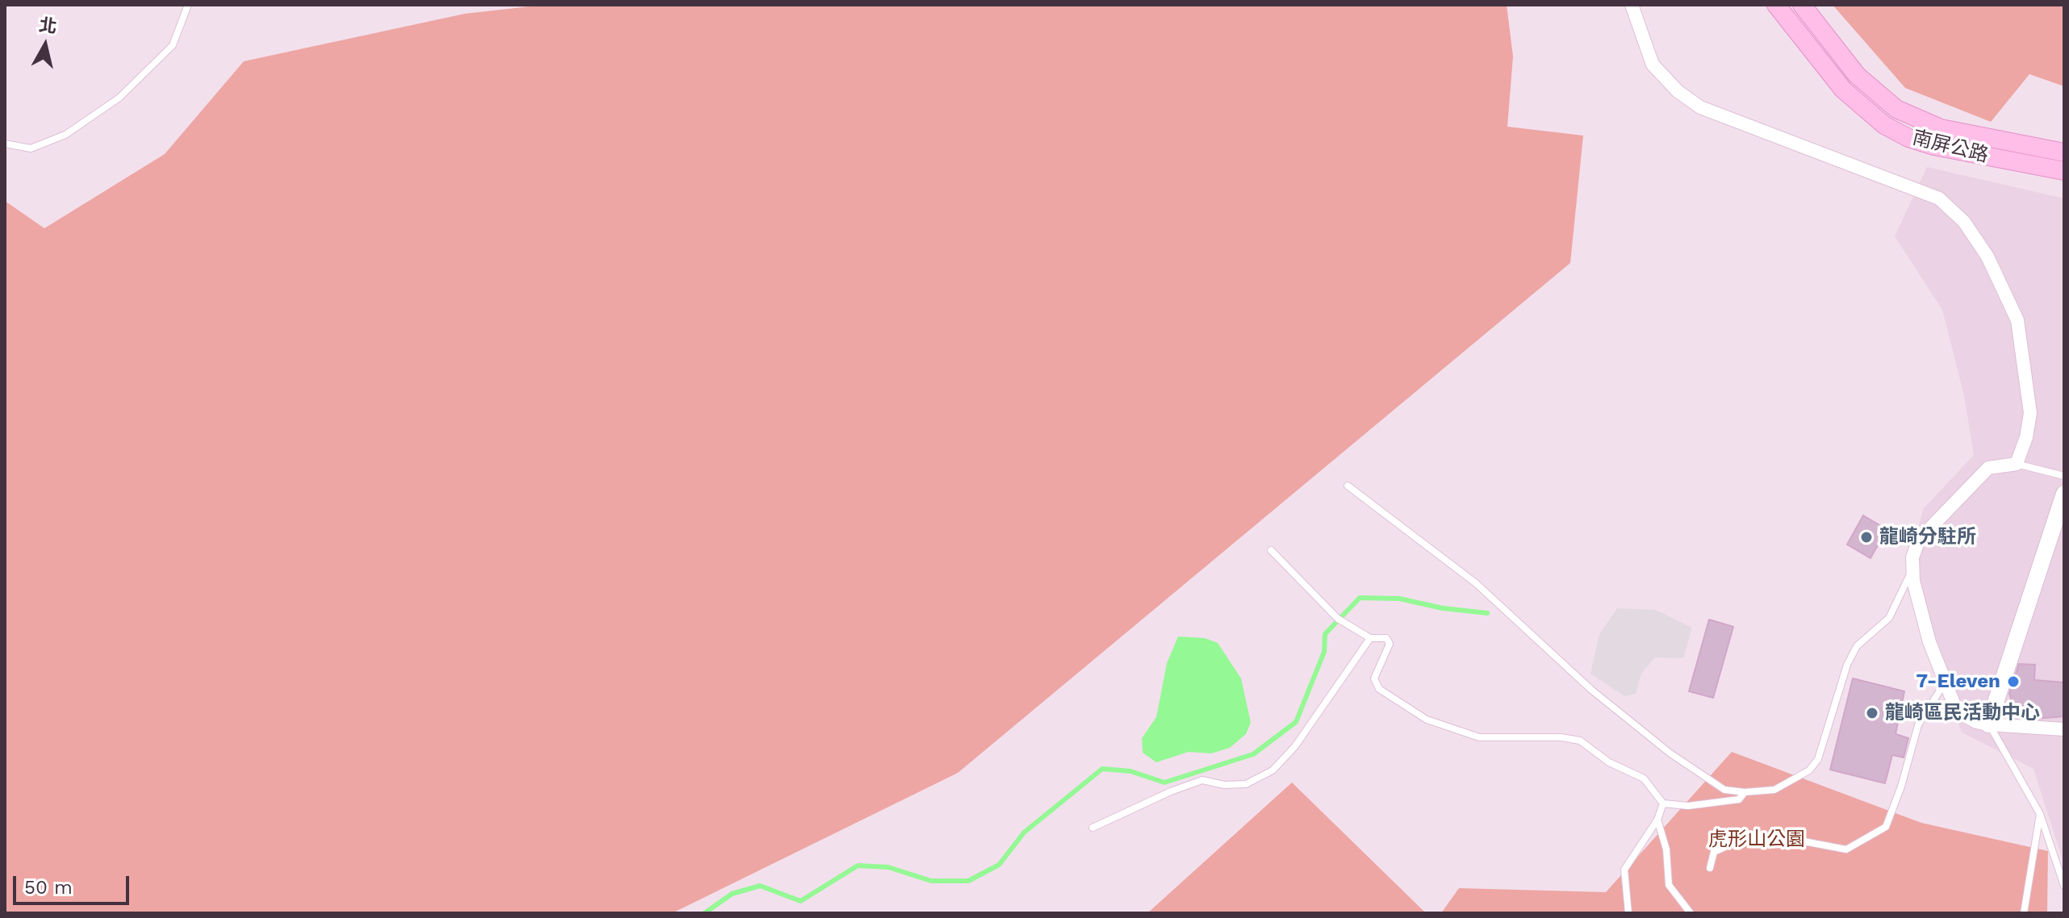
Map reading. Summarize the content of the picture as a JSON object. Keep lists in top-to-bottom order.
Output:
{
  "streets": {
    "main road": ["南屏公路"]
  },
  "parks": ["虎形山公園"],
  "places": ["龍崎分駐所", "7-Eleven", "龍崎區民活動中心"],
  "scale_bar": "50 m",
  "north": "top"
}
